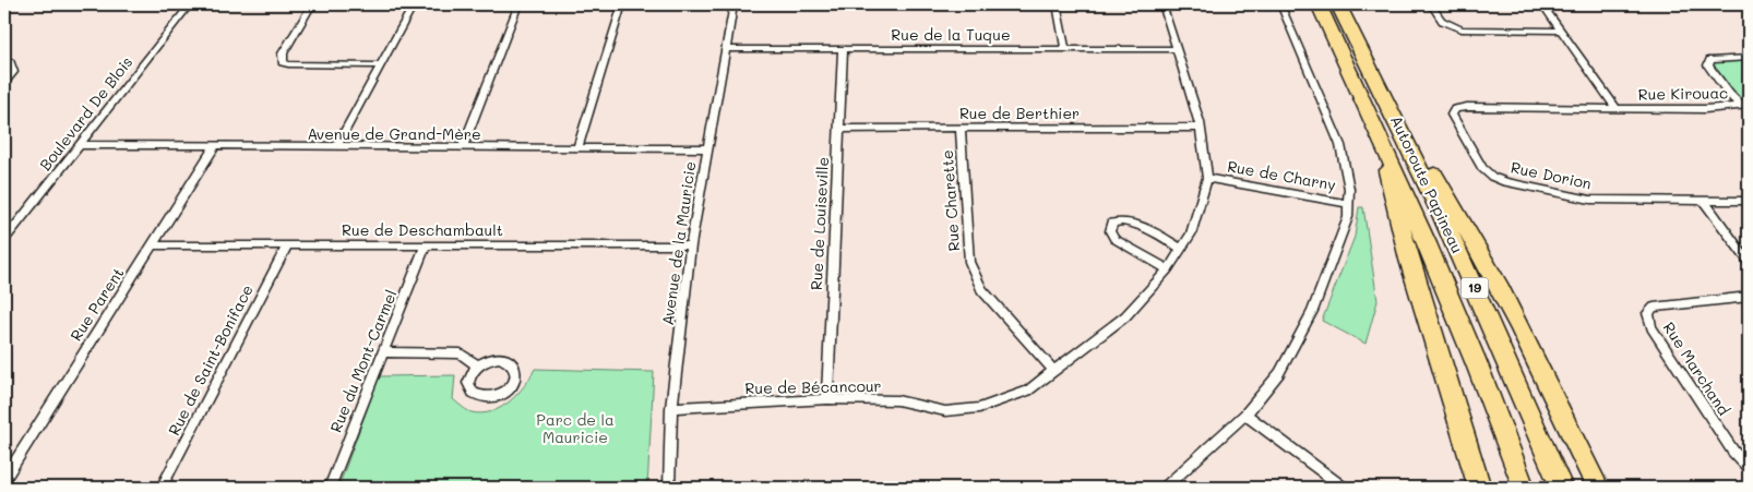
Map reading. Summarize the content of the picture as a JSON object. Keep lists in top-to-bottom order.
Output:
{
  "streets": {
    "highway": ["Autoroute Papineau", "19"],
    "street": [
      "Rue de la Tuque",
      "Rue Kirouac",
      "Boulevard De Blois",
      "Rue de Berthier",
      "Avenue de Grand-Mère",
      "Rue de Charny",
      "Rue Dorion",
      "Rue Charette",
      "Rue de Louiseville",
      "Rue de Deschambault",
      "Avenue de la Mauricie",
      "Rue Parent",
      "Rue de Saint-Boniface",
      "Rue du Mont-Carmel",
      "Rue Marchand",
      "Rue de Bécancour"
    ]
  },
  "crossings": [
    ["Rue de la Tuque", "Rue de Louiseville"],
    ["Rue de la Tuque", "Avenue de la Mauricie"],
    ["Rue de la Tuque", "Rue de Bécancour"],
    ["Rue Kirouac", "Rue Dorion"],
    ["Boulevard De Blois", "Avenue de Grand-Mère"],
    ["Rue de Berthier", "Rue Charette"],
    ["Rue de Berthier", "Rue de Louiseville"],
    ["Rue de Berthier", "Rue de Bécancour"],
    ["Avenue de Grand-Mère", "Avenue de la Mauricie"],
    ["Avenue de Grand-Mère", "Rue Parent"],
    ["Rue de Charny", "Rue de Bécancour"],
    ["Rue Charette", "Rue de Bécancour"],
    ["Rue de Louiseville", "Rue de Bécancour"],
    ["Rue de Deschambault", "Avenue de la Mauricie"],
    ["Rue de Deschambault", "Rue Parent"],
    ["Rue de Deschambault", "Rue de Saint-Boniface"],
    ["Rue de Deschambault", "Rue du Mont-Carmel"],
    ["Avenue de la Mauricie", "Rue de Bécancour"]
  ],
  "parks": ["Parc de la Mauricie"]
}
